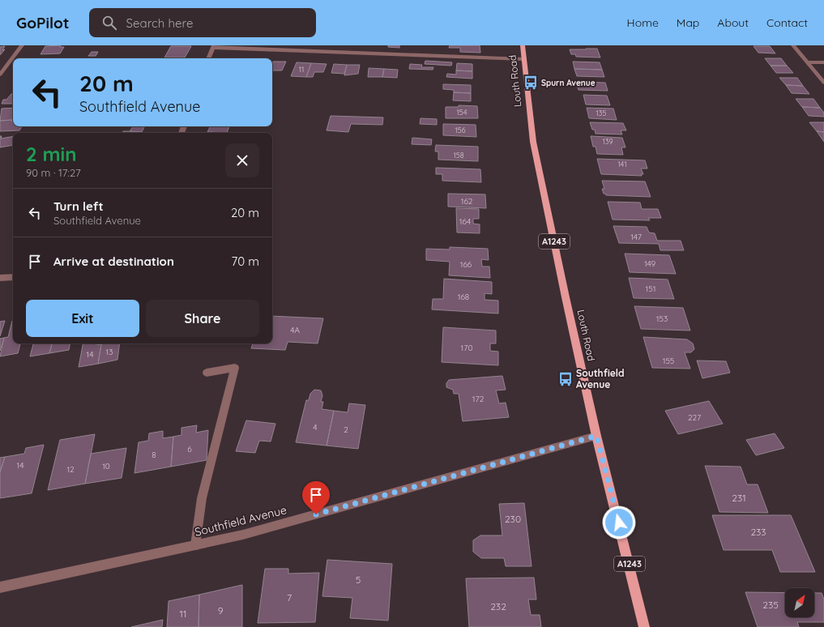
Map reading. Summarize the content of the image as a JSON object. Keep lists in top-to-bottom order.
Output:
{
  "streets": {
    "main road": ["Louth Road", "A1243"],
    "street": ["Southfield Avenue"]
  },
  "crossings": [
    ["Louth Road", "Southfield Avenue"]
  ],
  "places": {
    "bus stop": ["Spurn Avenue", "Southfield Avenue"]
  },
  "house_numbers": [
    "11",
    "154",
    "135",
    "156",
    "139",
    "158",
    "141",
    "162",
    "164",
    "147",
    "149",
    "166",
    "151",
    "168",
    "153",
    "4A",
    "170",
    "13",
    "14",
    "155",
    "172",
    "227",
    "4",
    "2",
    "6",
    "8",
    "14",
    "10",
    "12",
    "231",
    "230",
    "233",
    "5",
    "7",
    "235",
    "232",
    "9",
    "11"
  ],
  "north": "top right",
  "page": {
    "header": "GoPilot",
    "search": "Search here",
    "nav": [
      "Home",
      "Map",
      "About",
      "Contact"
    ],
    "turn": ["20 m", "Southfield Avenue"],
    "heading": ["2 min", "90 m · 17:27"],
    "list": [
      {
        "name": "Turn left",
        "note": "Southfield Avenue",
        "value": "20 m"
      },
      {
        "name": "Arrive at destination",
        "value": "70 m"
      }
    ],
    "buttons": ["Exit", "Share"]
  }
}
